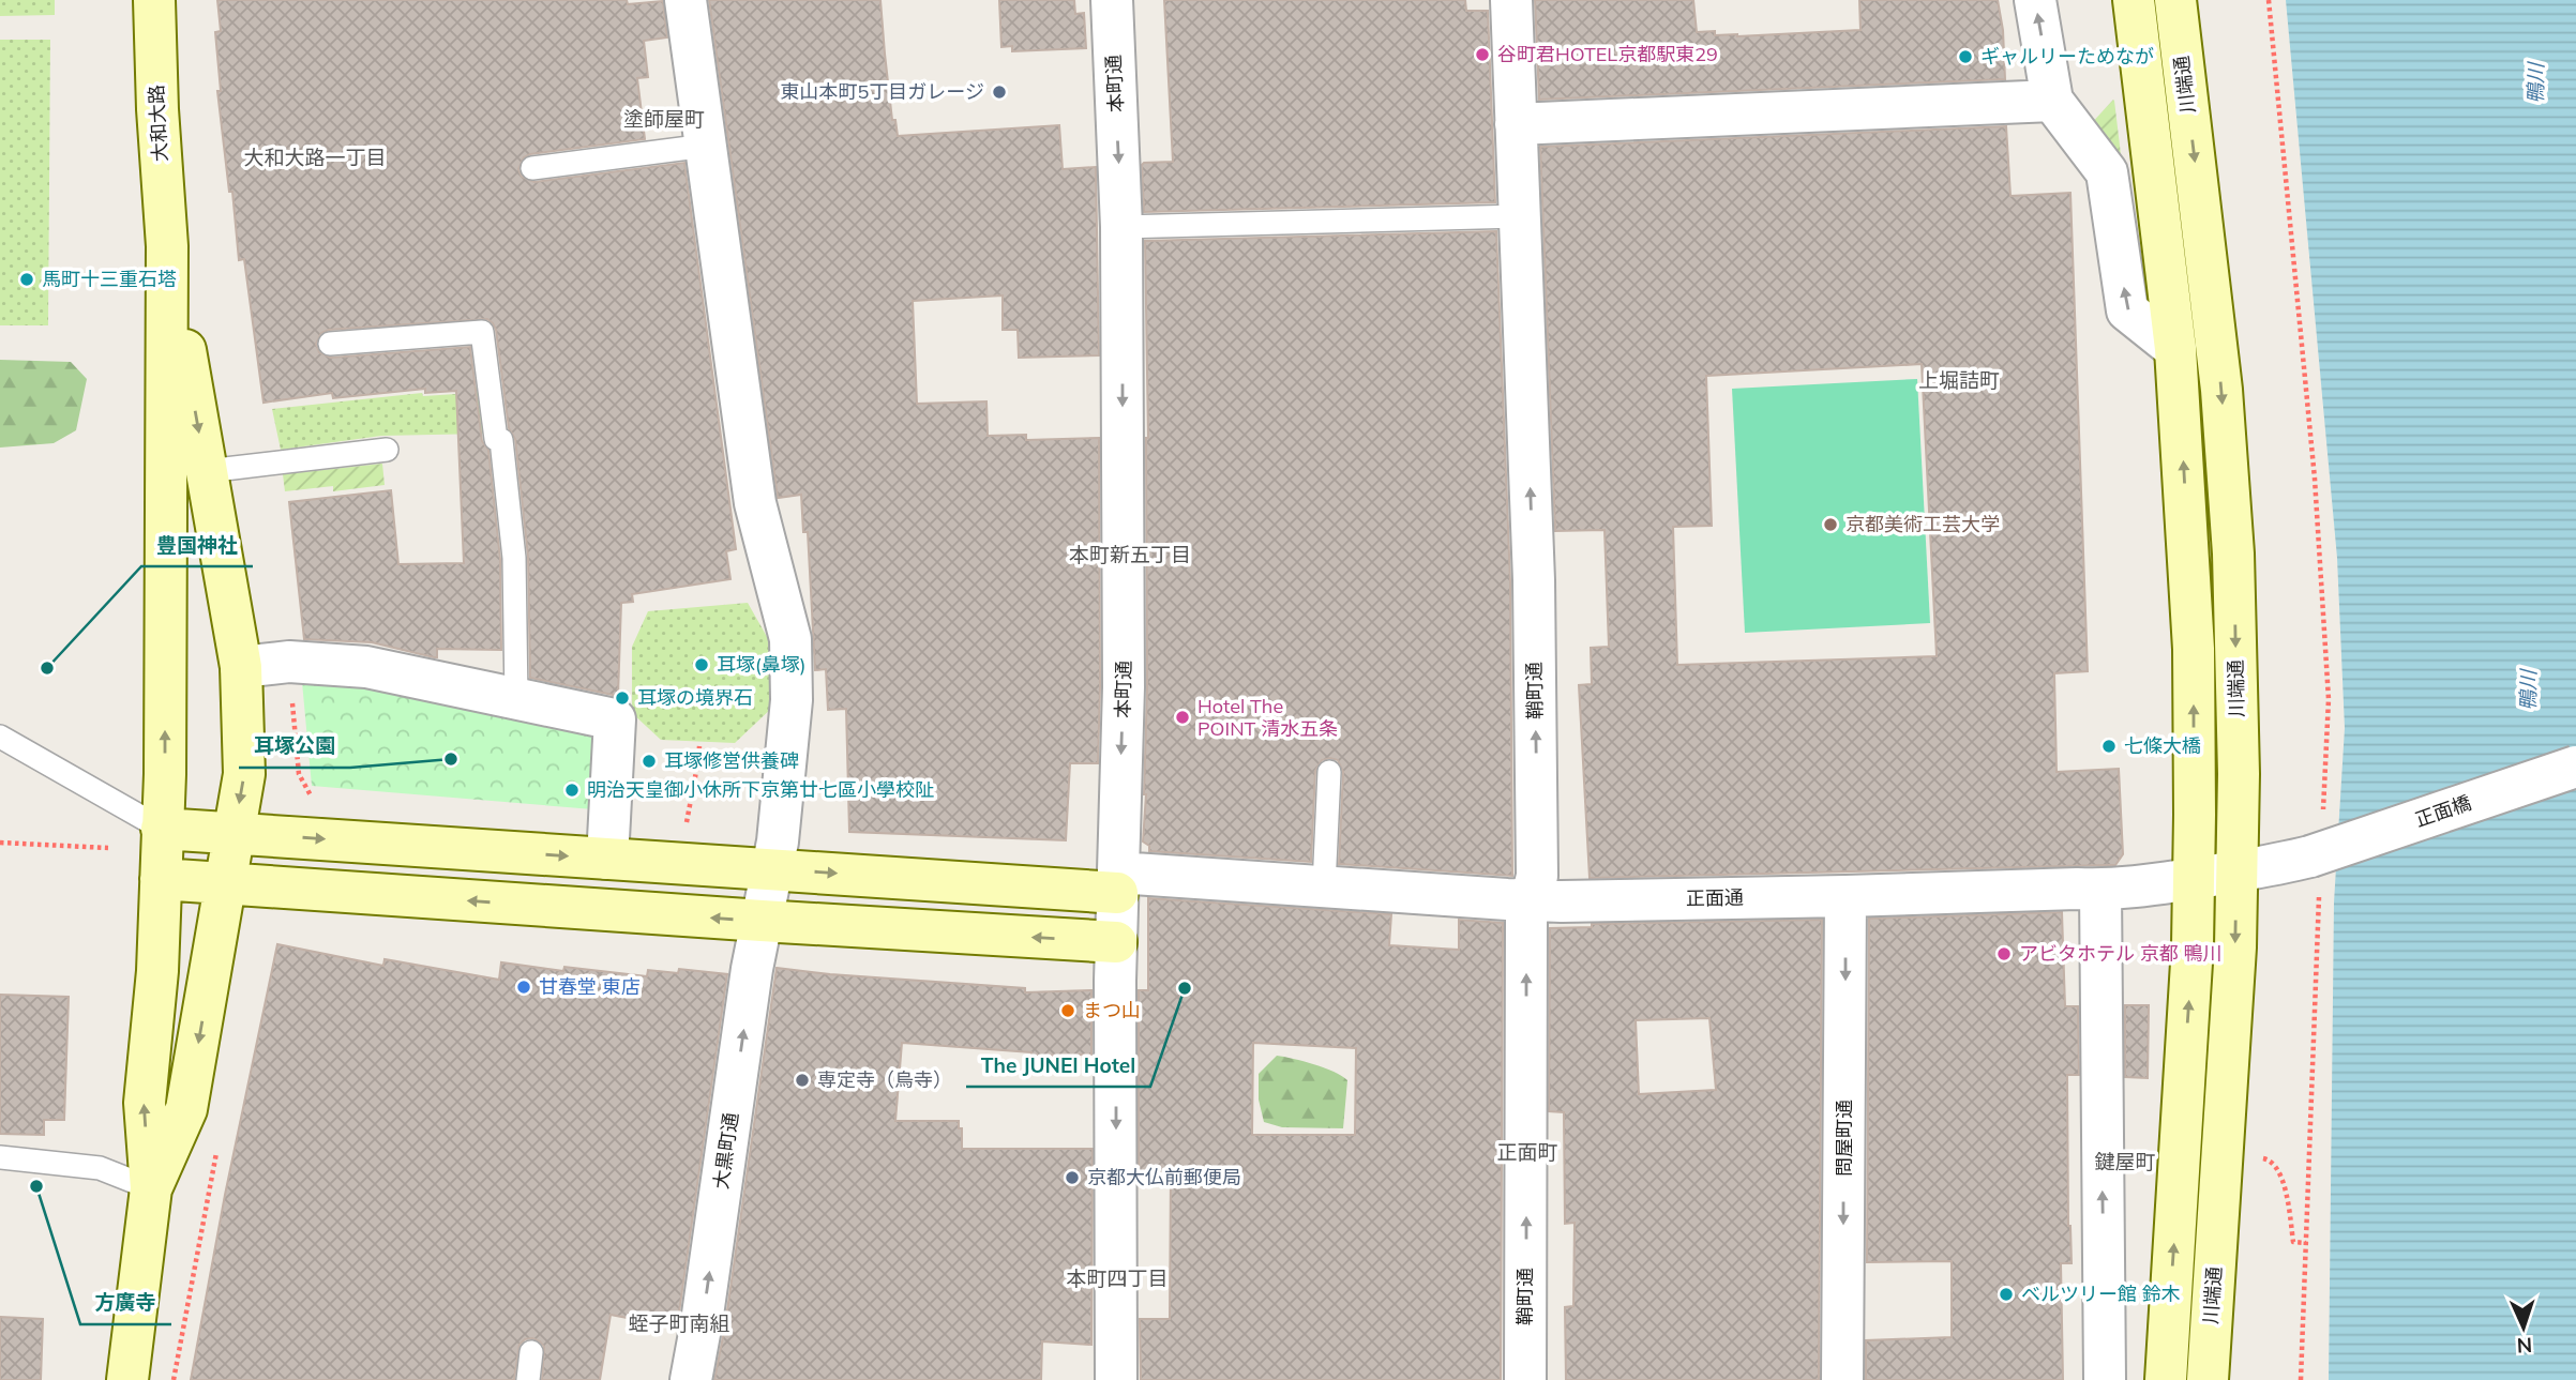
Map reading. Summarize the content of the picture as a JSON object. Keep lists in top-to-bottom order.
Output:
{
  "streets": {
    "street": [
      "本町通",
      "川端通",
      "大和大路",
      "鞘町通",
      "正面橋",
      "正面通",
      "問屋町通",
      "大黒町通"
    ]
  },
  "crossings": [
    ["本町通", "正面通"],
    ["川端通", "正面通"],
    ["鞘町通", "正面通"],
    ["正面橋", "正面通"],
    ["正面通", "問屋町通"]
  ],
  "one_way": ["本町通", "鞘町通"],
  "districts": [
    "塗師屋町",
    "大和大路一丁目",
    "上堀詰町",
    "本町新五丁目",
    "正面町",
    "鍵屋町",
    "本町四丁目",
    "蛭子町南組"
  ],
  "water": ["鴨川"],
  "places": [
    "谷町君HOTEL京都駅東29",
    "ギャルリーためなが",
    "東山本町5丁目ガレージ",
    "馬町十三重石塔",
    "京都美術工芸大学",
    "耳塚(鼻塚)",
    "豊国神社",
    "耳塚の境界石",
    "Hotel The POINT 清水五条",
    "七條大橋",
    "耳塚公園",
    "耳塚修営供養碑",
    "明治天皇御小休所下京第廿七區小學校阯",
    "アビタホテル 京都 鴨川",
    "甘春堂 東店",
    "The JUNEI Hotel",
    "まつ山",
    "専定寺（烏寺）",
    "京都大仏前郵便局",
    "方廣寺",
    "ベルツリー館 鈴木"
  ],
  "north": "bottom"
}
